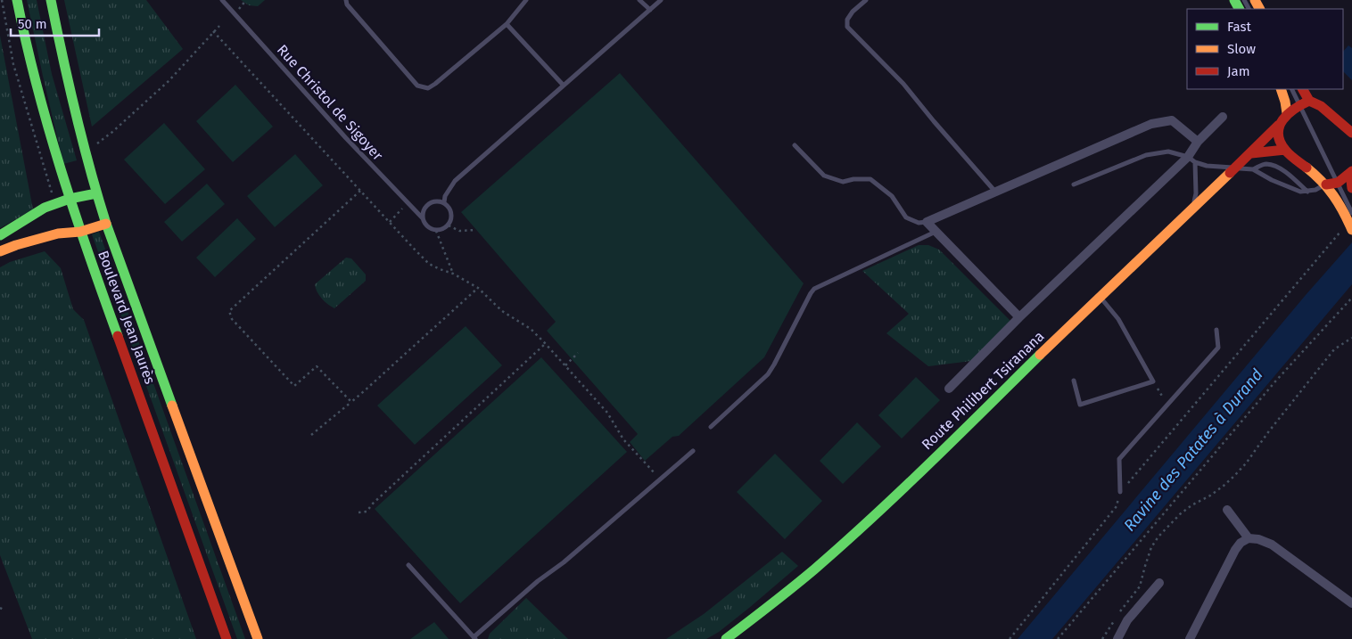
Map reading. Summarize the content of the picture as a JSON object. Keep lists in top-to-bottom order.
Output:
{
  "streets": {
    "main road": ["Boulevard Jean Jaurès", "Route Philibert Tsiranana"],
    "lane": ["Rue Christol de Sigoyer"]
  },
  "water": ["Ravine des Patates à Durand"],
  "legend": ["Fast", "Slow", "Jam"],
  "scale_bar": "50 m"
}
